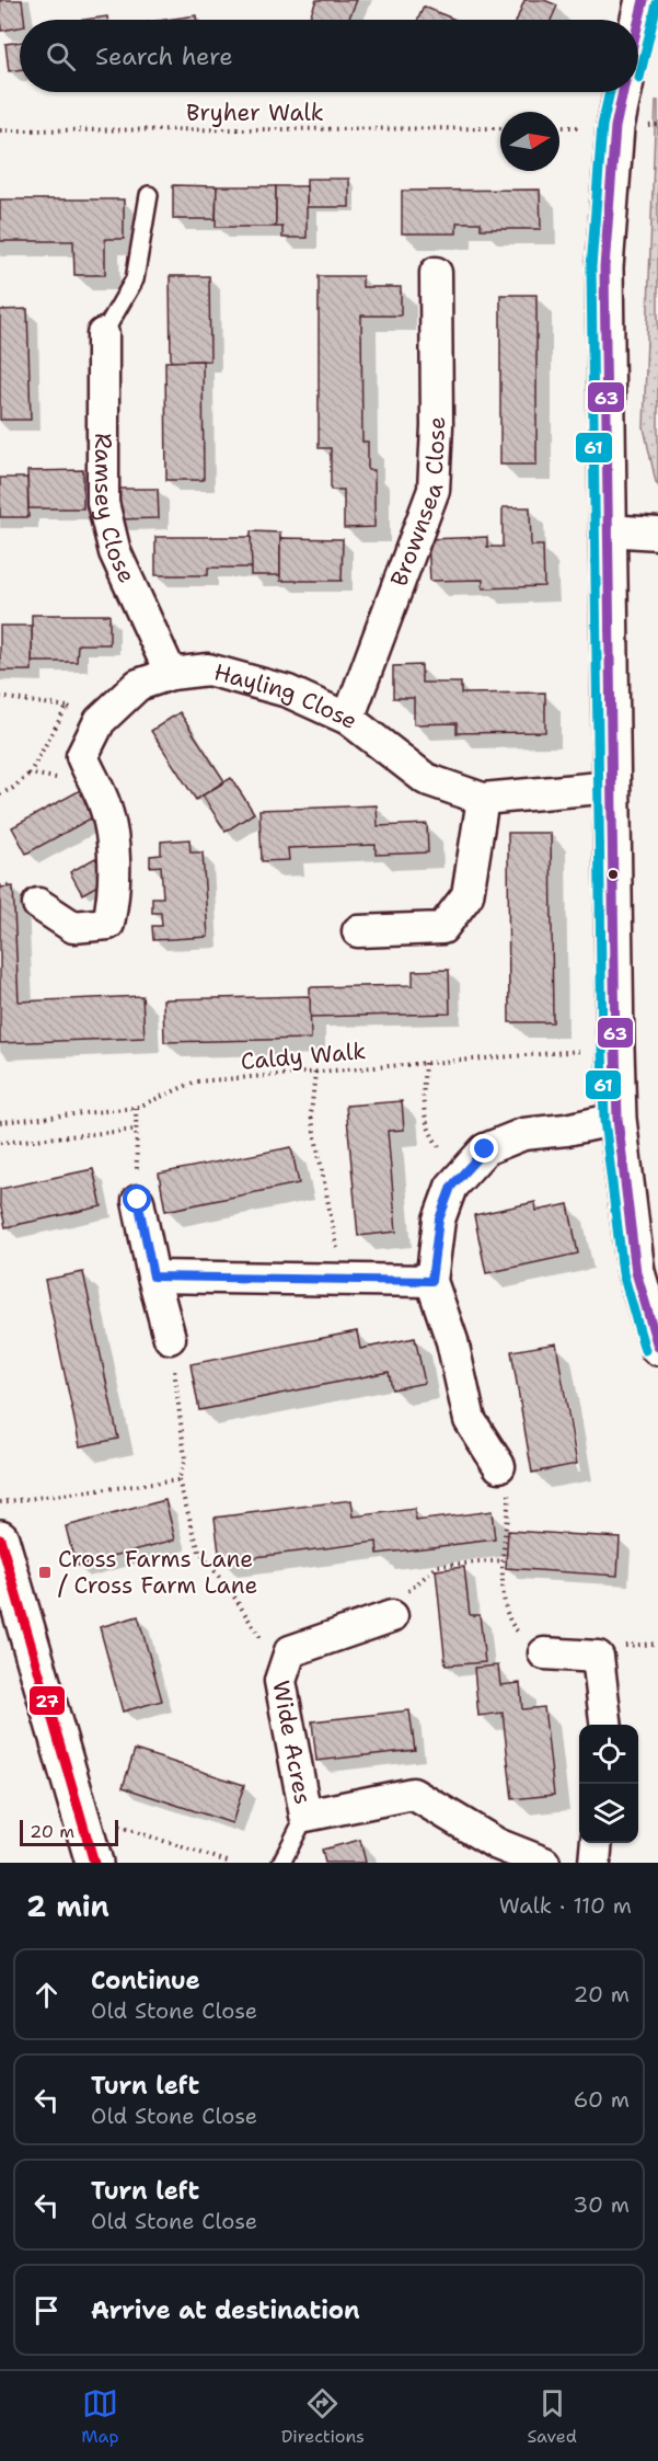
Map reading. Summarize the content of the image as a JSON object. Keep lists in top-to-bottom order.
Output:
{
  "streets": {
    "street": [
      "Brownsea Close",
      "Ramsey Close",
      "Hayling Close",
      "Wide Acres"
    ],
    "path": ["Bryher Walk", "Caldy Walk"]
  },
  "crossings": [
    ["Brownsea Close", "Hayling Close"],
    ["Ramsey Close", "Hayling Close"]
  ],
  "places": {
    "transit": ["Cross Farms Lane / Cross Farm Lane"]
  },
  "lines": ["transit line 63", "transit line 61", "transit line 27"],
  "scale_bar": "20 m",
  "north": "right",
  "page": {
    "search": "Search here",
    "scale": "20 m",
    "heading": ["2 min", "Walk · 110 m"],
    "list": [
      ["Continue", "Old Stone Close", "20 m"],
      ["Turn left", "Old Stone Close", "60 m"],
      ["Turn left", "Old Stone Close", "30 m"],
      "Arrive at destination"
    ],
    "nav": ["Map", "Directions", "Saved"]
  }
}
